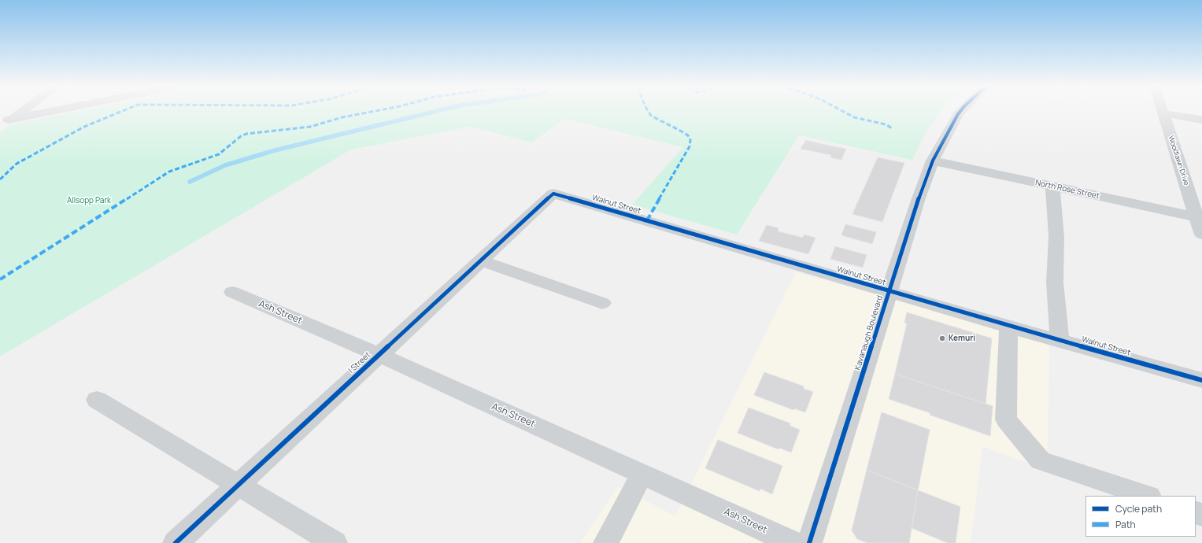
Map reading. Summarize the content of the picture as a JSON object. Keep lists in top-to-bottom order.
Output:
{
  "streets": {
    "street": [
      "Woodlawn Drive",
      "North Rose Street",
      "Walnut Street",
      "Ash Street",
      "Kavanaugh Boulevard",
      "I Street"
    ]
  },
  "crossings": [
    ["Woodlawn Drive", "North Rose Street"],
    ["North Rose Street", "Kavanaugh Boulevard"],
    ["Walnut Street", "Kavanaugh Boulevard"],
    ["Walnut Street", "I Street"],
    ["Ash Street", "I Street"]
  ],
  "parks": ["Allsopp Park"],
  "places": ["Kemuri"],
  "legend": ["Cycle path", "Path"]
}
